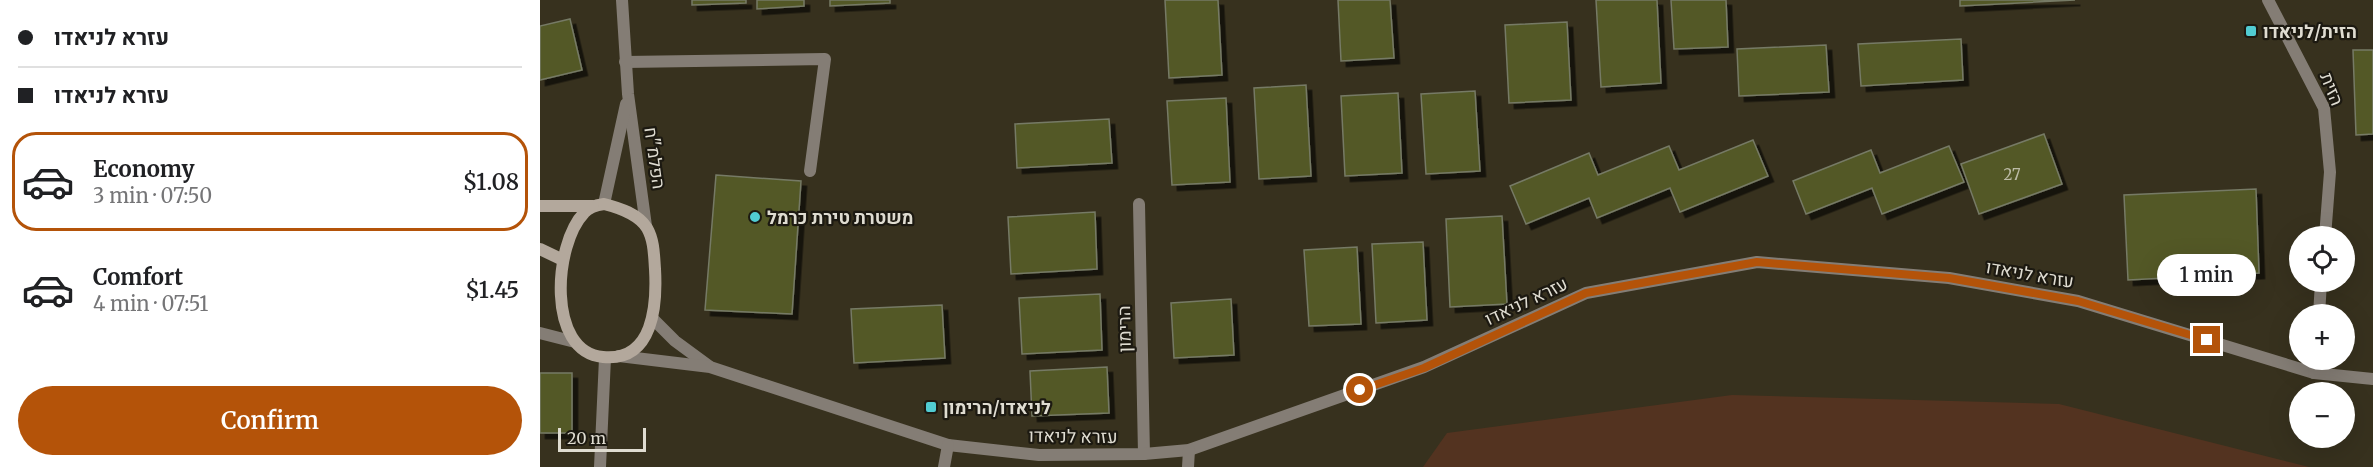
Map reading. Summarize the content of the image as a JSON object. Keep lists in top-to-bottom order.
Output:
{
  "streets": {
    "street": [
      "הזית",
      "הפלמ\"ח",
      "עזרא לניאדו",
      "הרימון"
    ]
  },
  "crossings": [
    ["הפלמ\"ח", "עזרא לניאדו"],
    ["עזרא לניאדו", "הרימון"]
  ],
  "places": {
    "transit": ["הזית/לניאדו", "לניאדו/הרימון"],
    "other": ["משטרת טירת כרמל"]
  },
  "house_numbers": ["27"],
  "scale_bar": "20 m",
  "page": {
    "banner": ["עזרא לניאדו", "עזרא לניאדו"],
    "list": [
      {
        "name": "Economy",
        "note": "3 min · 07:50",
        "value": "$1.08"
      },
      {
        "name": "Comfort",
        "note": "4 min · 07:51",
        "value": "$1.45"
      }
    ],
    "map_buttons": ["+", "−"],
    "bubble": "1 min",
    "buttons": "Confirm",
    "scale": "20 m"
  }
}
